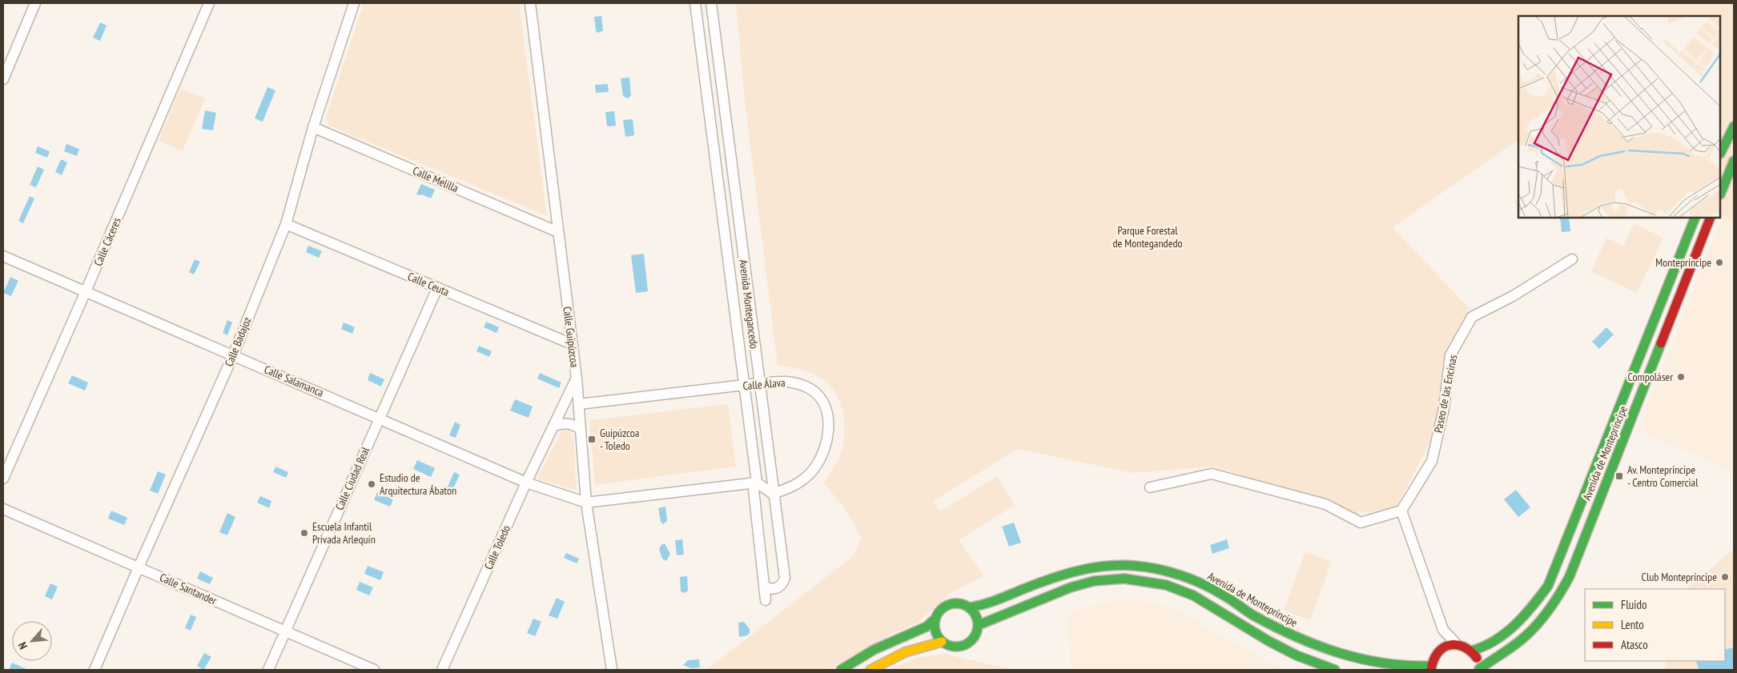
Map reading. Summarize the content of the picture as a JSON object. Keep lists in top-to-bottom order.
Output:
{
  "streets": {
    "street": [
      "Calle Melilla",
      "Calle Cáceres",
      "Calle Ceuta",
      "Avenida Montegancedo",
      "Calle Guipúzcoa",
      "Calle Badajoz",
      "Calle Salamanca",
      "Calle Álava",
      "Paseo de las Encinas",
      "Avenida de Montepríncipe",
      "Calle Ciudad Real",
      "Calle Toledo",
      "Calle Santander"
    ]
  },
  "crossings": [
    ["Calle Melilla", "Calle Guipúzcoa"],
    ["Calle Melilla", "Calle Badajoz"],
    ["Calle Cáceres", "Calle Salamanca"],
    ["Calle Ceuta", "Calle Guipúzcoa"],
    ["Calle Ceuta", "Calle Badajoz"],
    ["Calle Ceuta", "Calle Ciudad Real"],
    ["Avenida Montegancedo", "Calle Álava"],
    ["Calle Guipúzcoa", "Calle Salamanca"],
    ["Calle Guipúzcoa", "Calle Álava"],
    ["Calle Guipúzcoa", "Calle Toledo"],
    ["Calle Badajoz", "Calle Salamanca"],
    ["Calle Badajoz", "Calle Santander"],
    ["Calle Salamanca", "Calle Ciudad Real"],
    ["Calle Salamanca", "Calle Toledo"],
    ["Calle Ciudad Real", "Calle Santander"]
  ],
  "parks": ["Parque Forestal de Montegandedo"],
  "places": {
    "other": [
      "Montepríncipe",
      "Compoláser",
      "Estudio de Arquitectura Ábaton",
      "Escuela Infantil Privada Arlequín",
      "Club Montepríncipe"
    ],
    "transit": ["Guipúzcoa - Toledo", "Av. Montepríncipe - Centro Comercial"]
  },
  "legend": ["Fluido", "Lento", "Atasco"],
  "north": "bottom left"
}
